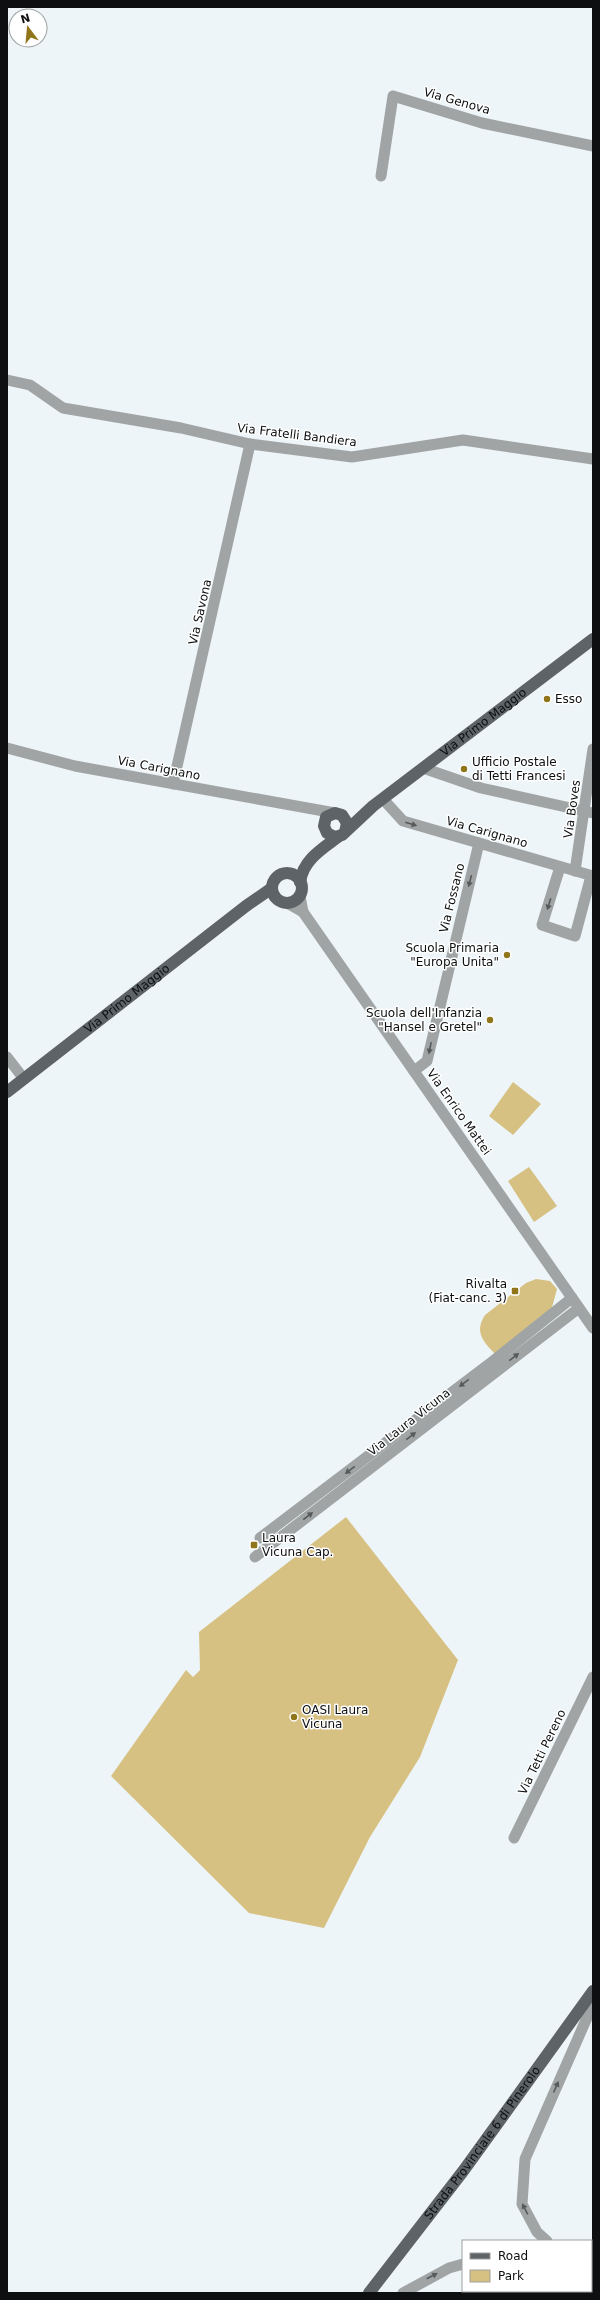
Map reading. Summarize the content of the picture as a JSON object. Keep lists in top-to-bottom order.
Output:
{
  "streets": {
    "main road": ["Via Primo Maggio", "Strada Provinciale 6 di Pinerolo"],
    "street": [
      "Via Genova",
      "Via Fratelli Bandiera",
      "Via Savona",
      "Via Carignano",
      "Via Boves",
      "Via Fossano",
      "Via Enrico Mattei",
      "Via Laura Vicuna",
      "Via Tetti Pereno"
    ]
  },
  "crossings": [
    ["Via Fratelli Bandiera", "Via Savona"],
    ["Via Savona", "Via Carignano"],
    ["Via Primo Maggio", "Via Carignano"],
    ["Via Primo Maggio", "Via Enrico Mattei"],
    ["Via Carignano", "Via Boves"],
    ["Via Carignano", "Via Fossano"],
    ["Via Fossano", "Via Enrico Mattei"],
    ["Via Enrico Mattei", "Via Laura Vicuna"]
  ],
  "one_way": ["Via Fossano"],
  "places": {
    "other": [
      "Esso",
      "Ufficio Postale di Tetti Francesi",
      "Scuola Primaria \"Europa Unita\"",
      "Scuola dell'Infanzia \"Hansel e Gretel\"",
      "OASI Laura Vicuna"
    ],
    "transit": ["Rivalta (Fiat-canc. 3)", "Laura Vicuna Cap."]
  },
  "legend": ["Road", "Park"],
  "north": "top"
}
